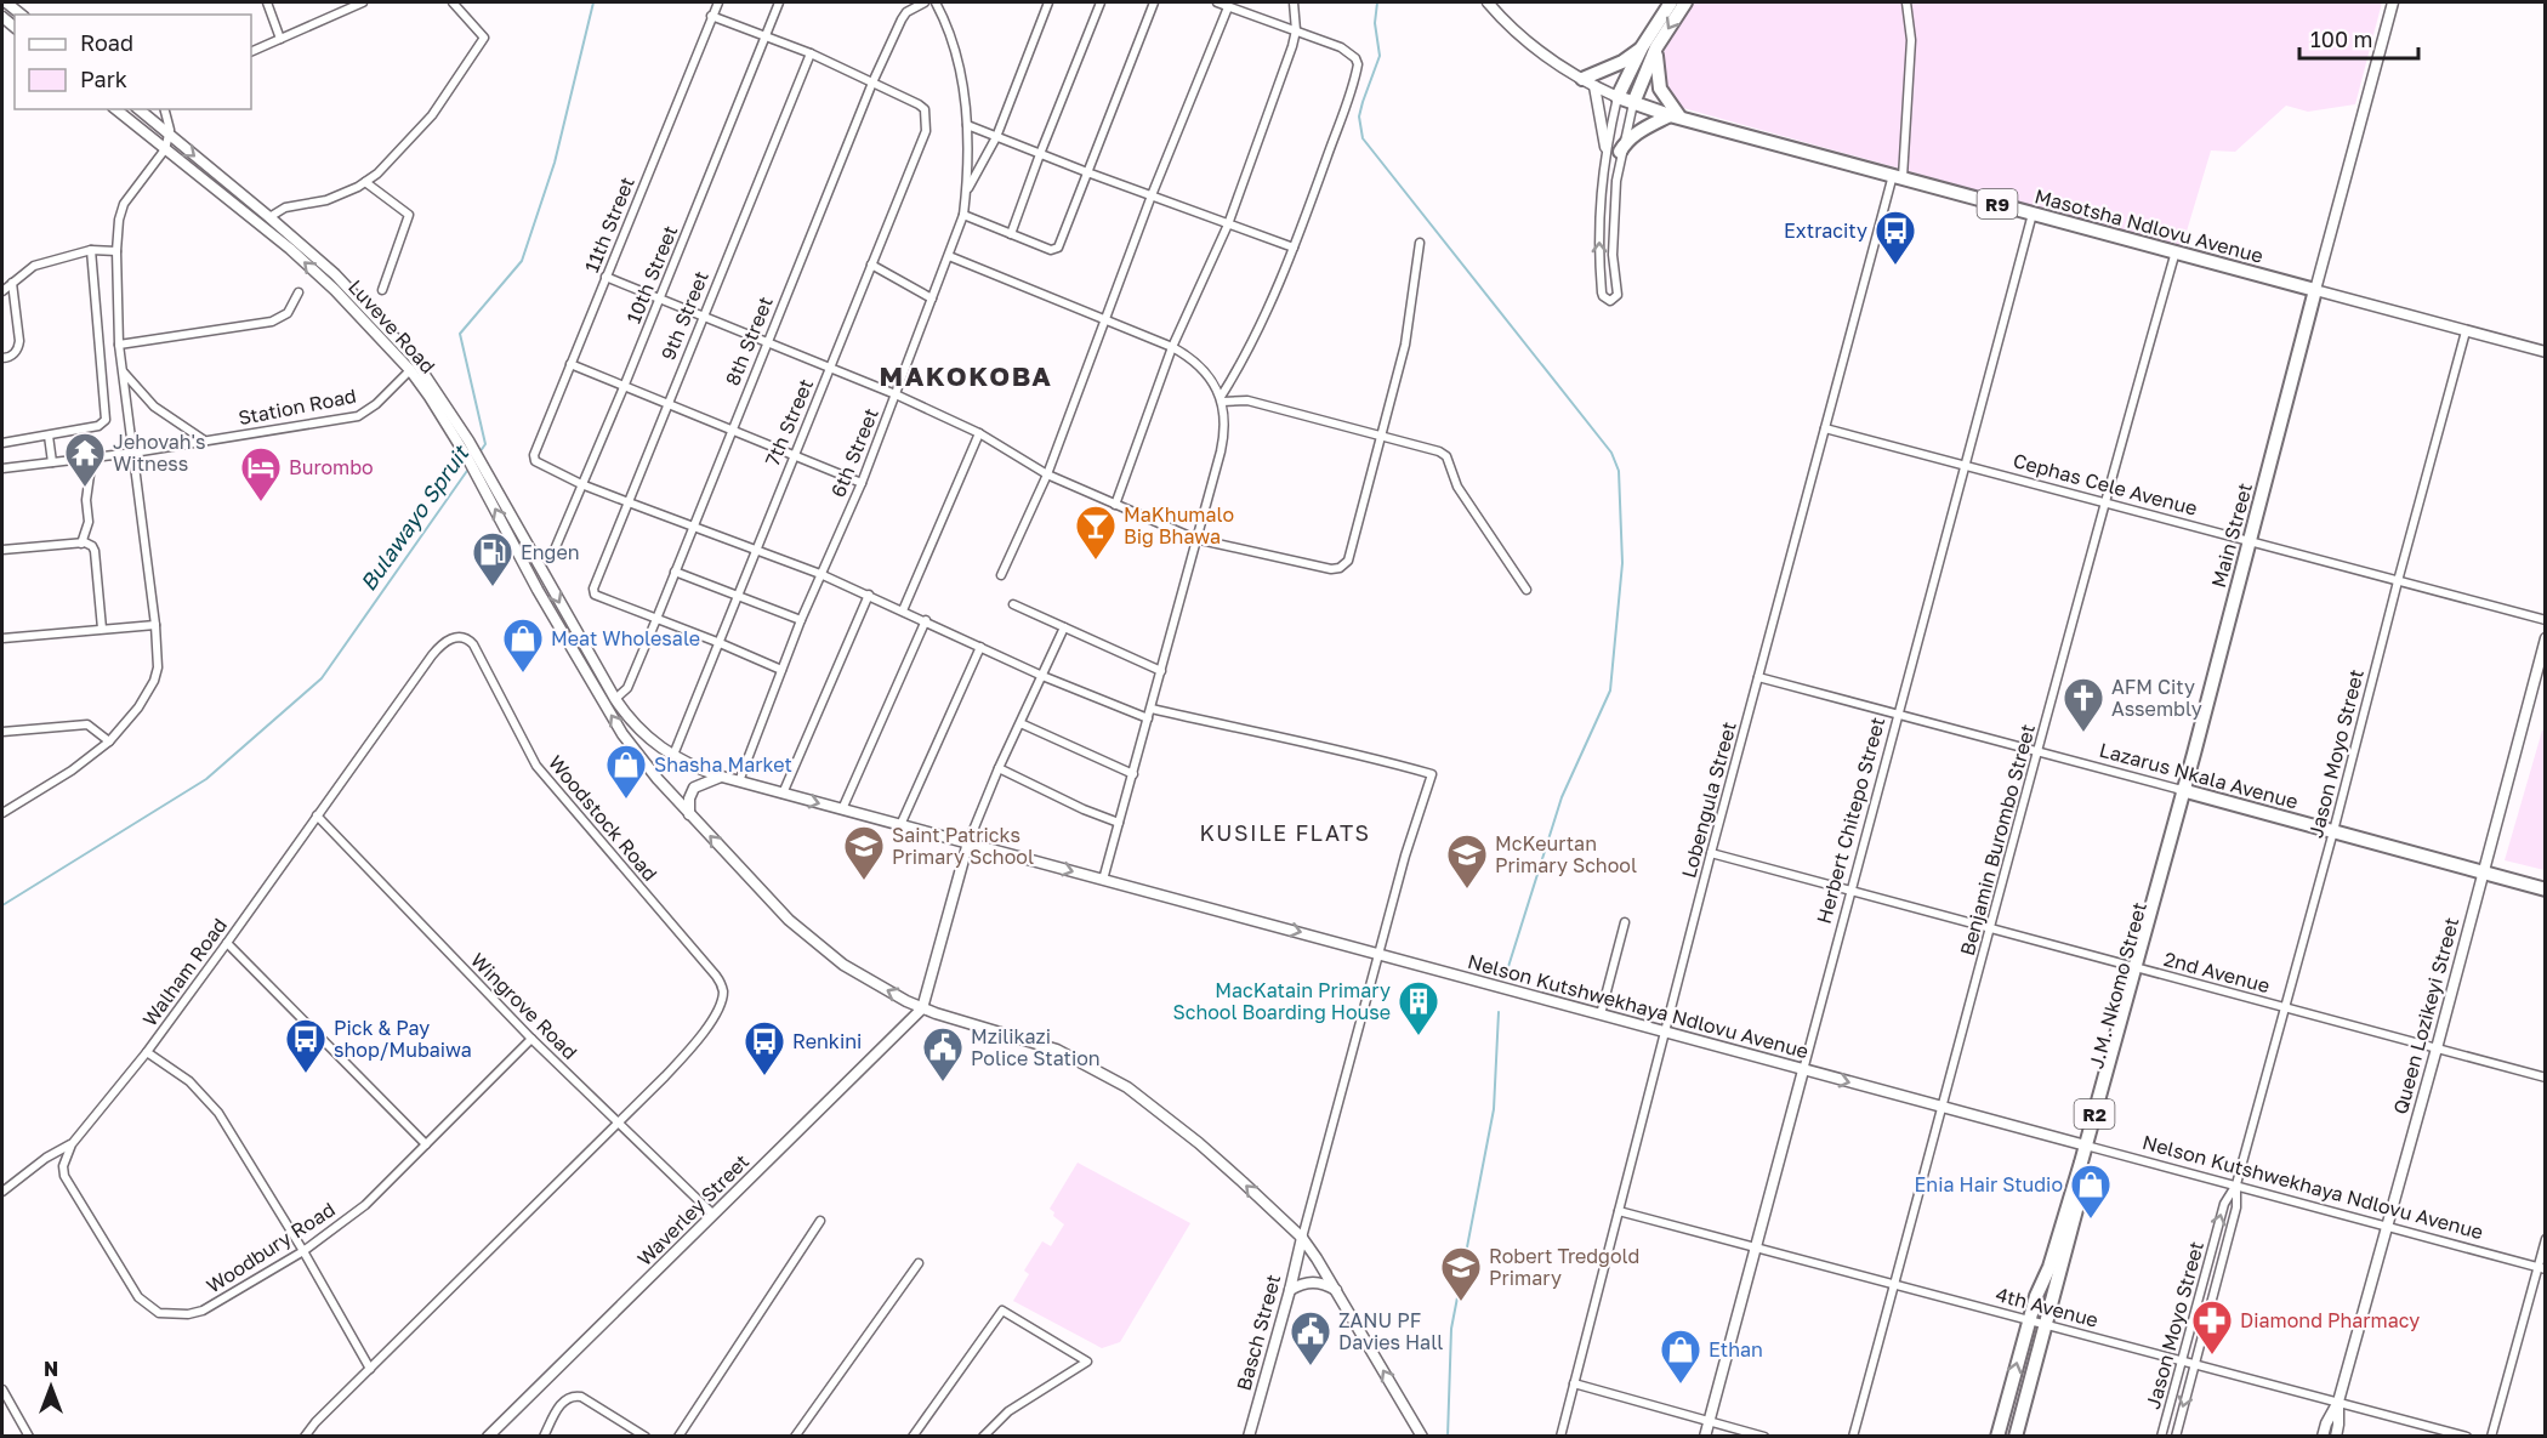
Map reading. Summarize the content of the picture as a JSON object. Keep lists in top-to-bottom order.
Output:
{
  "streets": {
    "highway": [
      "R9",
      "Masotsha Ndlovu Avenue",
      "Main Street",
      "Lazarus Nkala Avenue",
      "J.M. Nkomo Street",
      "R2"
    ],
    "street": [
      "11th Street",
      "10th Street",
      "9th Street",
      "Luveve Road",
      "8th Street",
      "Station Road",
      "7th Street",
      "6th Street",
      "Cephas Cele Avenue",
      "Jason Moyo Street",
      "Lobengula Street",
      "Woodstock Road",
      "Herbert Chitepo Street",
      "Benjamin Burombo Street",
      "Walham Road",
      "2nd Avenue",
      "Wingrove Road",
      "Nelson Kutshwekhaya Ndlovu Avenue",
      "Queen Lozikeyi Street",
      "Waverley Street",
      "Woodbury Road",
      "4th Avenue",
      "Basch Street"
    ]
  },
  "crossings": [
    ["11th Street", "10th Street"],
    ["Masotsha Ndlovu Avenue", "Main Street"],
    ["Masotsha Ndlovu Avenue", "Jason Moyo Street"],
    ["Masotsha Ndlovu Avenue", "Lobengula Street"],
    ["Masotsha Ndlovu Avenue", "Herbert Chitepo Street"],
    ["Masotsha Ndlovu Avenue", "Benjamin Burombo Street"],
    ["9th Street", "8th Street"],
    ["Luveve Road", "8th Street"],
    ["Luveve Road", "Station Road"],
    ["Luveve Road", "7th Street"],
    ["Luveve Road", "Nelson Kutshwekhaya Ndlovu Avenue"],
    ["Luveve Road", "Waverley Street"],
    ["Luveve Road", "Basch Street"],
    ["8th Street", "7th Street"],
    ["6th Street", "Nelson Kutshwekhaya Ndlovu Avenue"],
    ["Cephas Cele Avenue", "Main Street"],
    ["Cephas Cele Avenue", "Jason Moyo Street"],
    ["Cephas Cele Avenue", "Lobengula Street"],
    ["Cephas Cele Avenue", "Herbert Chitepo Street"],
    ["Cephas Cele Avenue", "Benjamin Burombo Street"],
    ["Main Street", "Lazarus Nkala Avenue"],
    ["Main Street", "J.M. Nkomo Street"],
    ["Jason Moyo Street", "Lazarus Nkala Avenue"],
    ["Jason Moyo Street", "2nd Avenue"],
    ["Jason Moyo Street", "Nelson Kutshwekhaya Ndlovu Avenue"],
    ["Jason Moyo Street", "4th Avenue"],
    ["Lazarus Nkala Avenue", "Lobengula Street"],
    ["Lazarus Nkala Avenue", "Herbert Chitepo Street"],
    ["Lazarus Nkala Avenue", "Benjamin Burombo Street"],
    ["Lazarus Nkala Avenue", "J.M. Nkomo Street"],
    ["Lazarus Nkala Avenue", "Queen Lozikeyi Street"],
    ["Lobengula Street", "2nd Avenue"],
    ["Lobengula Street", "Nelson Kutshwekhaya Ndlovu Avenue"],
    ["Lobengula Street", "4th Avenue"],
    ["Woodstock Road", "Walham Road"],
    ["Woodstock Road", "Wingrove Road"],
    ["Herbert Chitepo Street", "2nd Avenue"],
    ["Herbert Chitepo Street", "Nelson Kutshwekhaya Ndlovu Avenue"],
    ["Herbert Chitepo Street", "4th Avenue"],
    ["Benjamin Burombo Street", "2nd Avenue"],
    ["Benjamin Burombo Street", "Nelson Kutshwekhaya Ndlovu Avenue"],
    ["Benjamin Burombo Street", "4th Avenue"],
    ["Walham Road", "Wingrove Road"],
    ["Walham Road", "Woodbury Road"],
    ["2nd Avenue", "J.M. Nkomo Street"],
    ["2nd Avenue", "Queen Lozikeyi Street"],
    ["J.M. Nkomo Street", "Nelson Kutshwekhaya Ndlovu Avenue"],
    ["J.M. Nkomo Street", "4th Avenue"],
    ["Wingrove Road", "Waverley Street"],
    ["Wingrove Road", "Woodbury Road"],
    ["Nelson Kutshwekhaya Ndlovu Avenue", "Queen Lozikeyi Street"],
    ["Queen Lozikeyi Street", "4th Avenue"]
  ],
  "districts": ["MAKOKOBA", "KUSILE FLATS"],
  "water": ["Bulawayo Spruit"],
  "places": {
    "bus stop": ["Extracity", "Pick & Pay shop/Mubaiwa", "Renkini"],
    "temple": ["Jehovah's Witness"],
    "hotel": ["Burombo"],
    "bar": ["MaKhumalo Big Bhawa"],
    "fuel station": ["Engen"],
    "shop": [
      "Meat Wholesale",
      "Shasha Market",
      "Enia Hair Studio",
      "Ethan"
    ],
    "church": ["AFM City Assembly"],
    "school or university": ["Saint Patricks Primary School", "McKeurtan Primary School", "Robert Tredgold Primary"],
    "building": ["MacKatain Primary School Boarding House"],
    "public building": ["Mzilikazi Police Station", "ZANU PF Davies Hall"],
    "pharmacy": ["Diamond Pharmacy"]
  },
  "legend": ["Road", "Park"],
  "scale_bar": "100 m",
  "north": "top"
}
